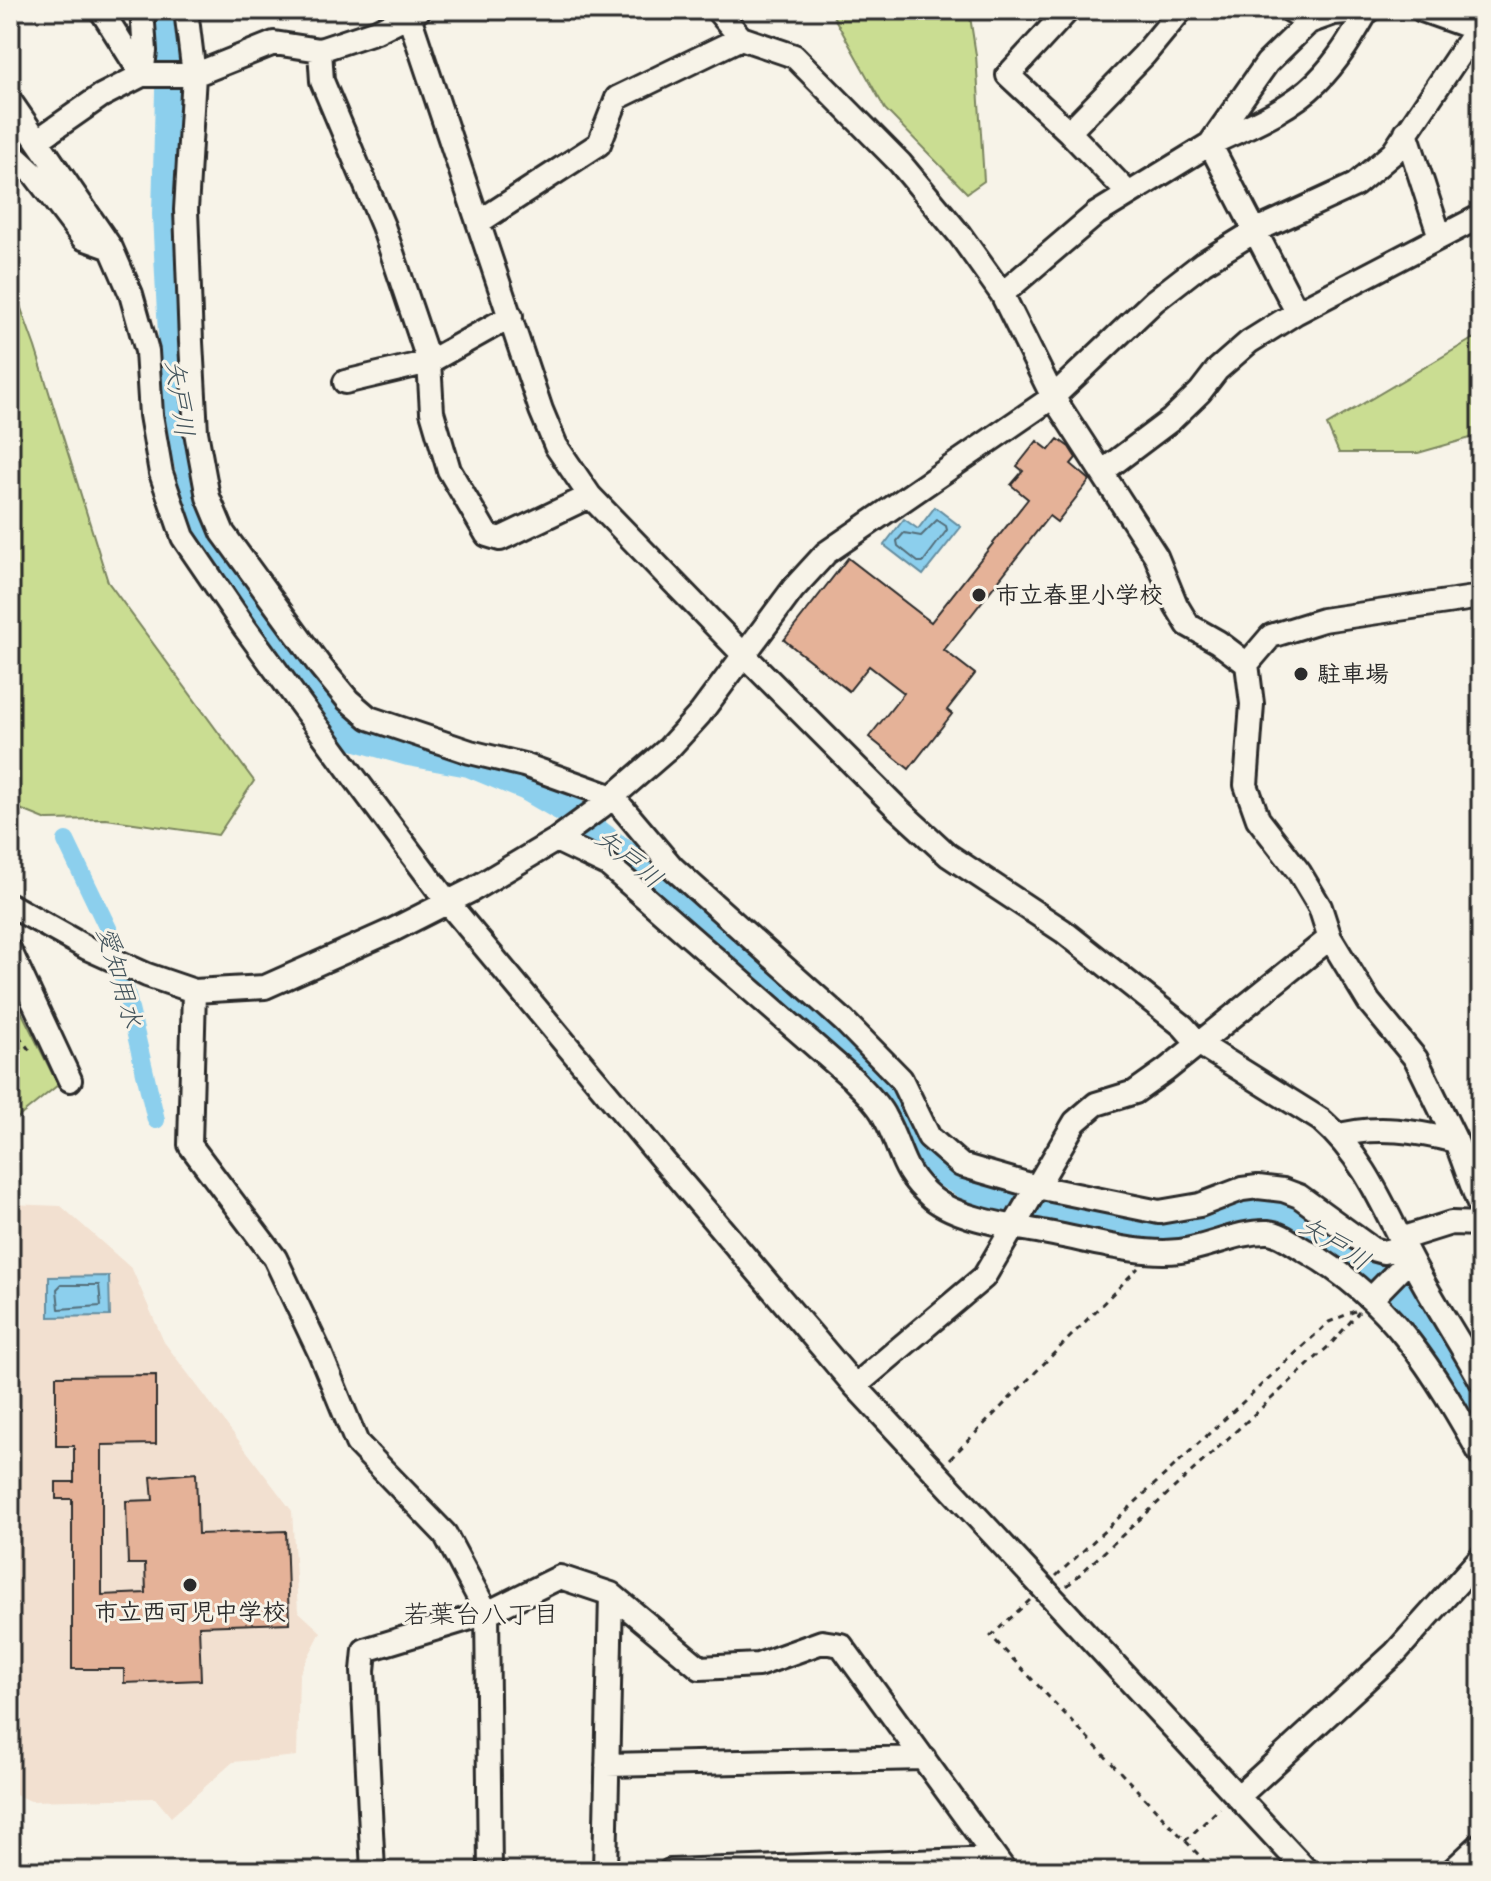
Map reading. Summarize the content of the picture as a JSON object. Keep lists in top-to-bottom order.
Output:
{
  "districts": ["若葉台八丁目"],
  "water": ["矢戸川", "愛知用水"],
  "places": ["市立春里小学校", "駐車場", "市立西可児中学校"]
}
